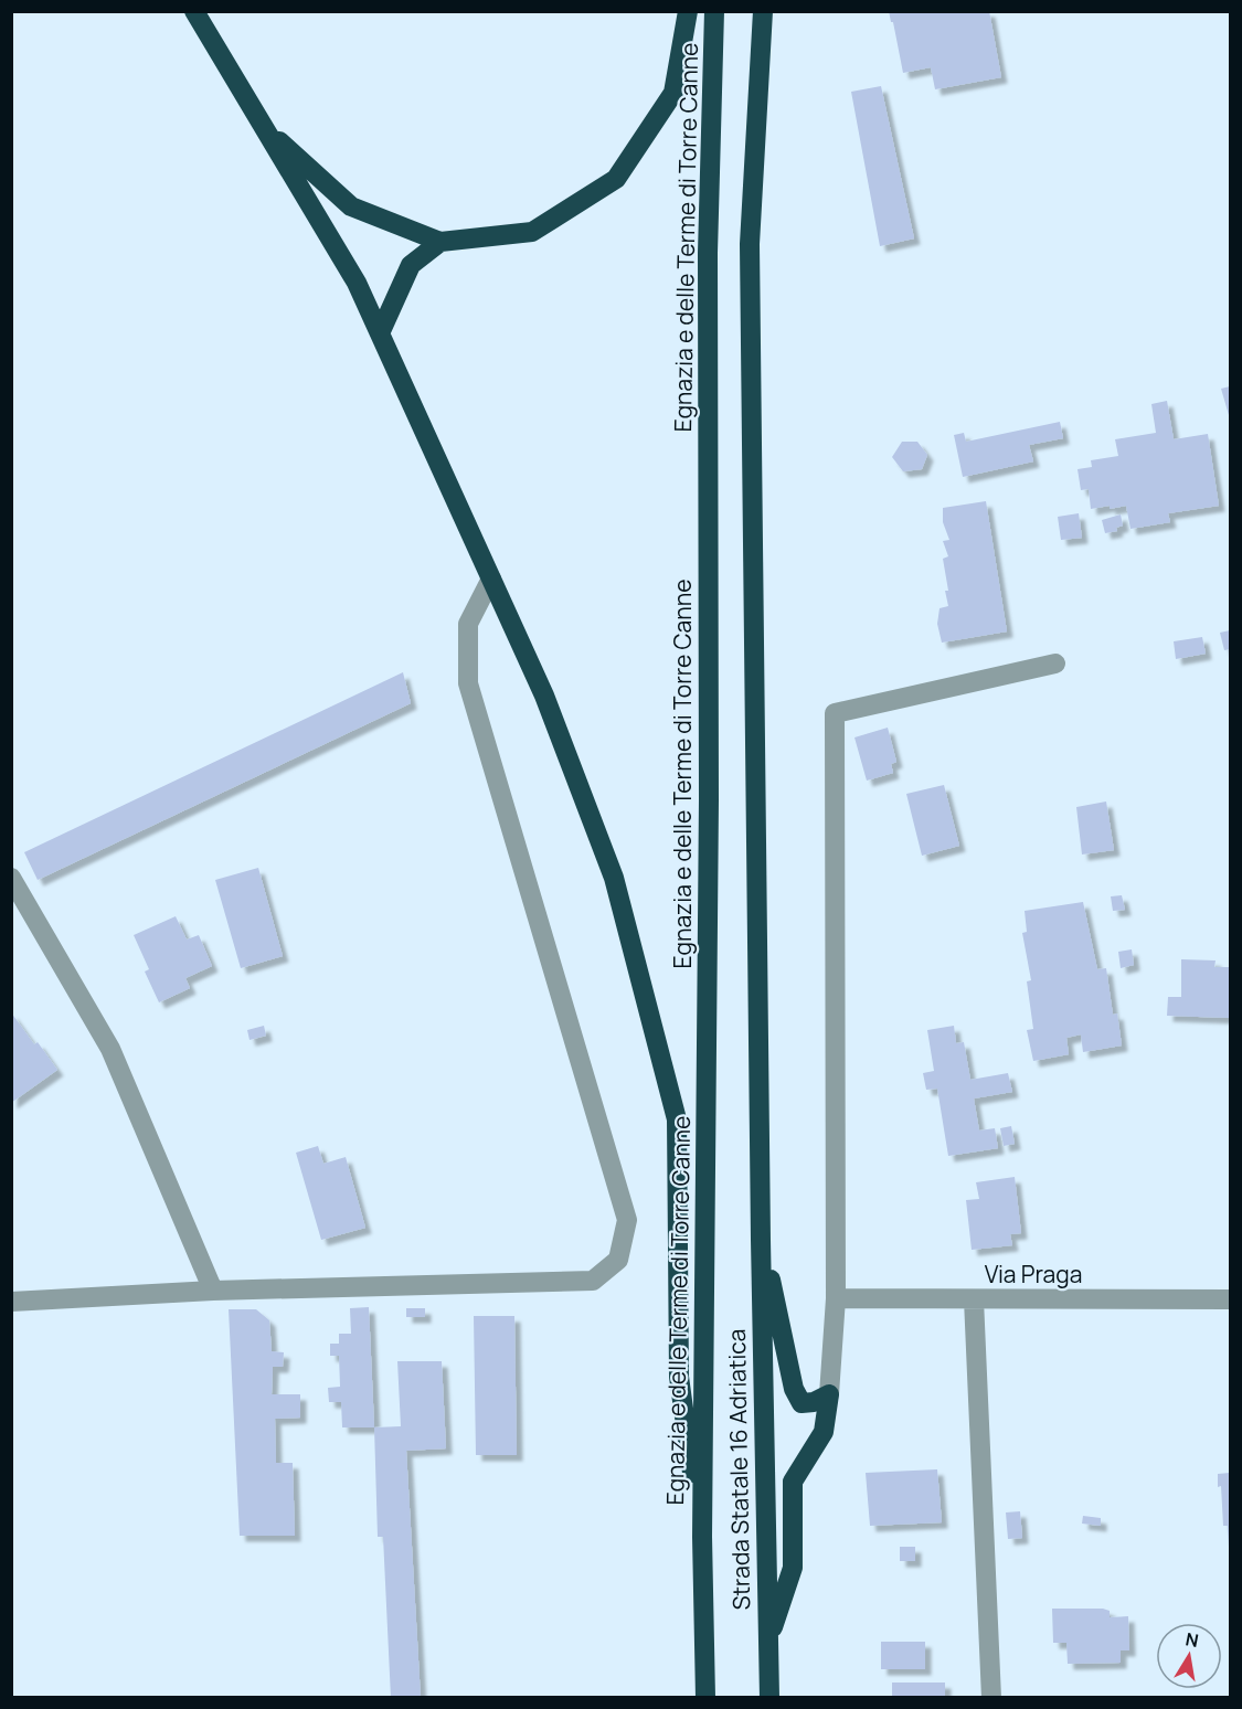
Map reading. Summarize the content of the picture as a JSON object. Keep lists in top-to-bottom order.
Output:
{
  "streets": {
    "highway": ["Egnazia e delle Terme di Torre Canne", "Strada Statale 16 Adriatica"],
    "street": ["Via Praga"]
  },
  "crossings": [
    ["Egnazia e delle Terme di Torre Canne", "Strada Statale 16 Adriatica"]
  ],
  "north": "top"
}
